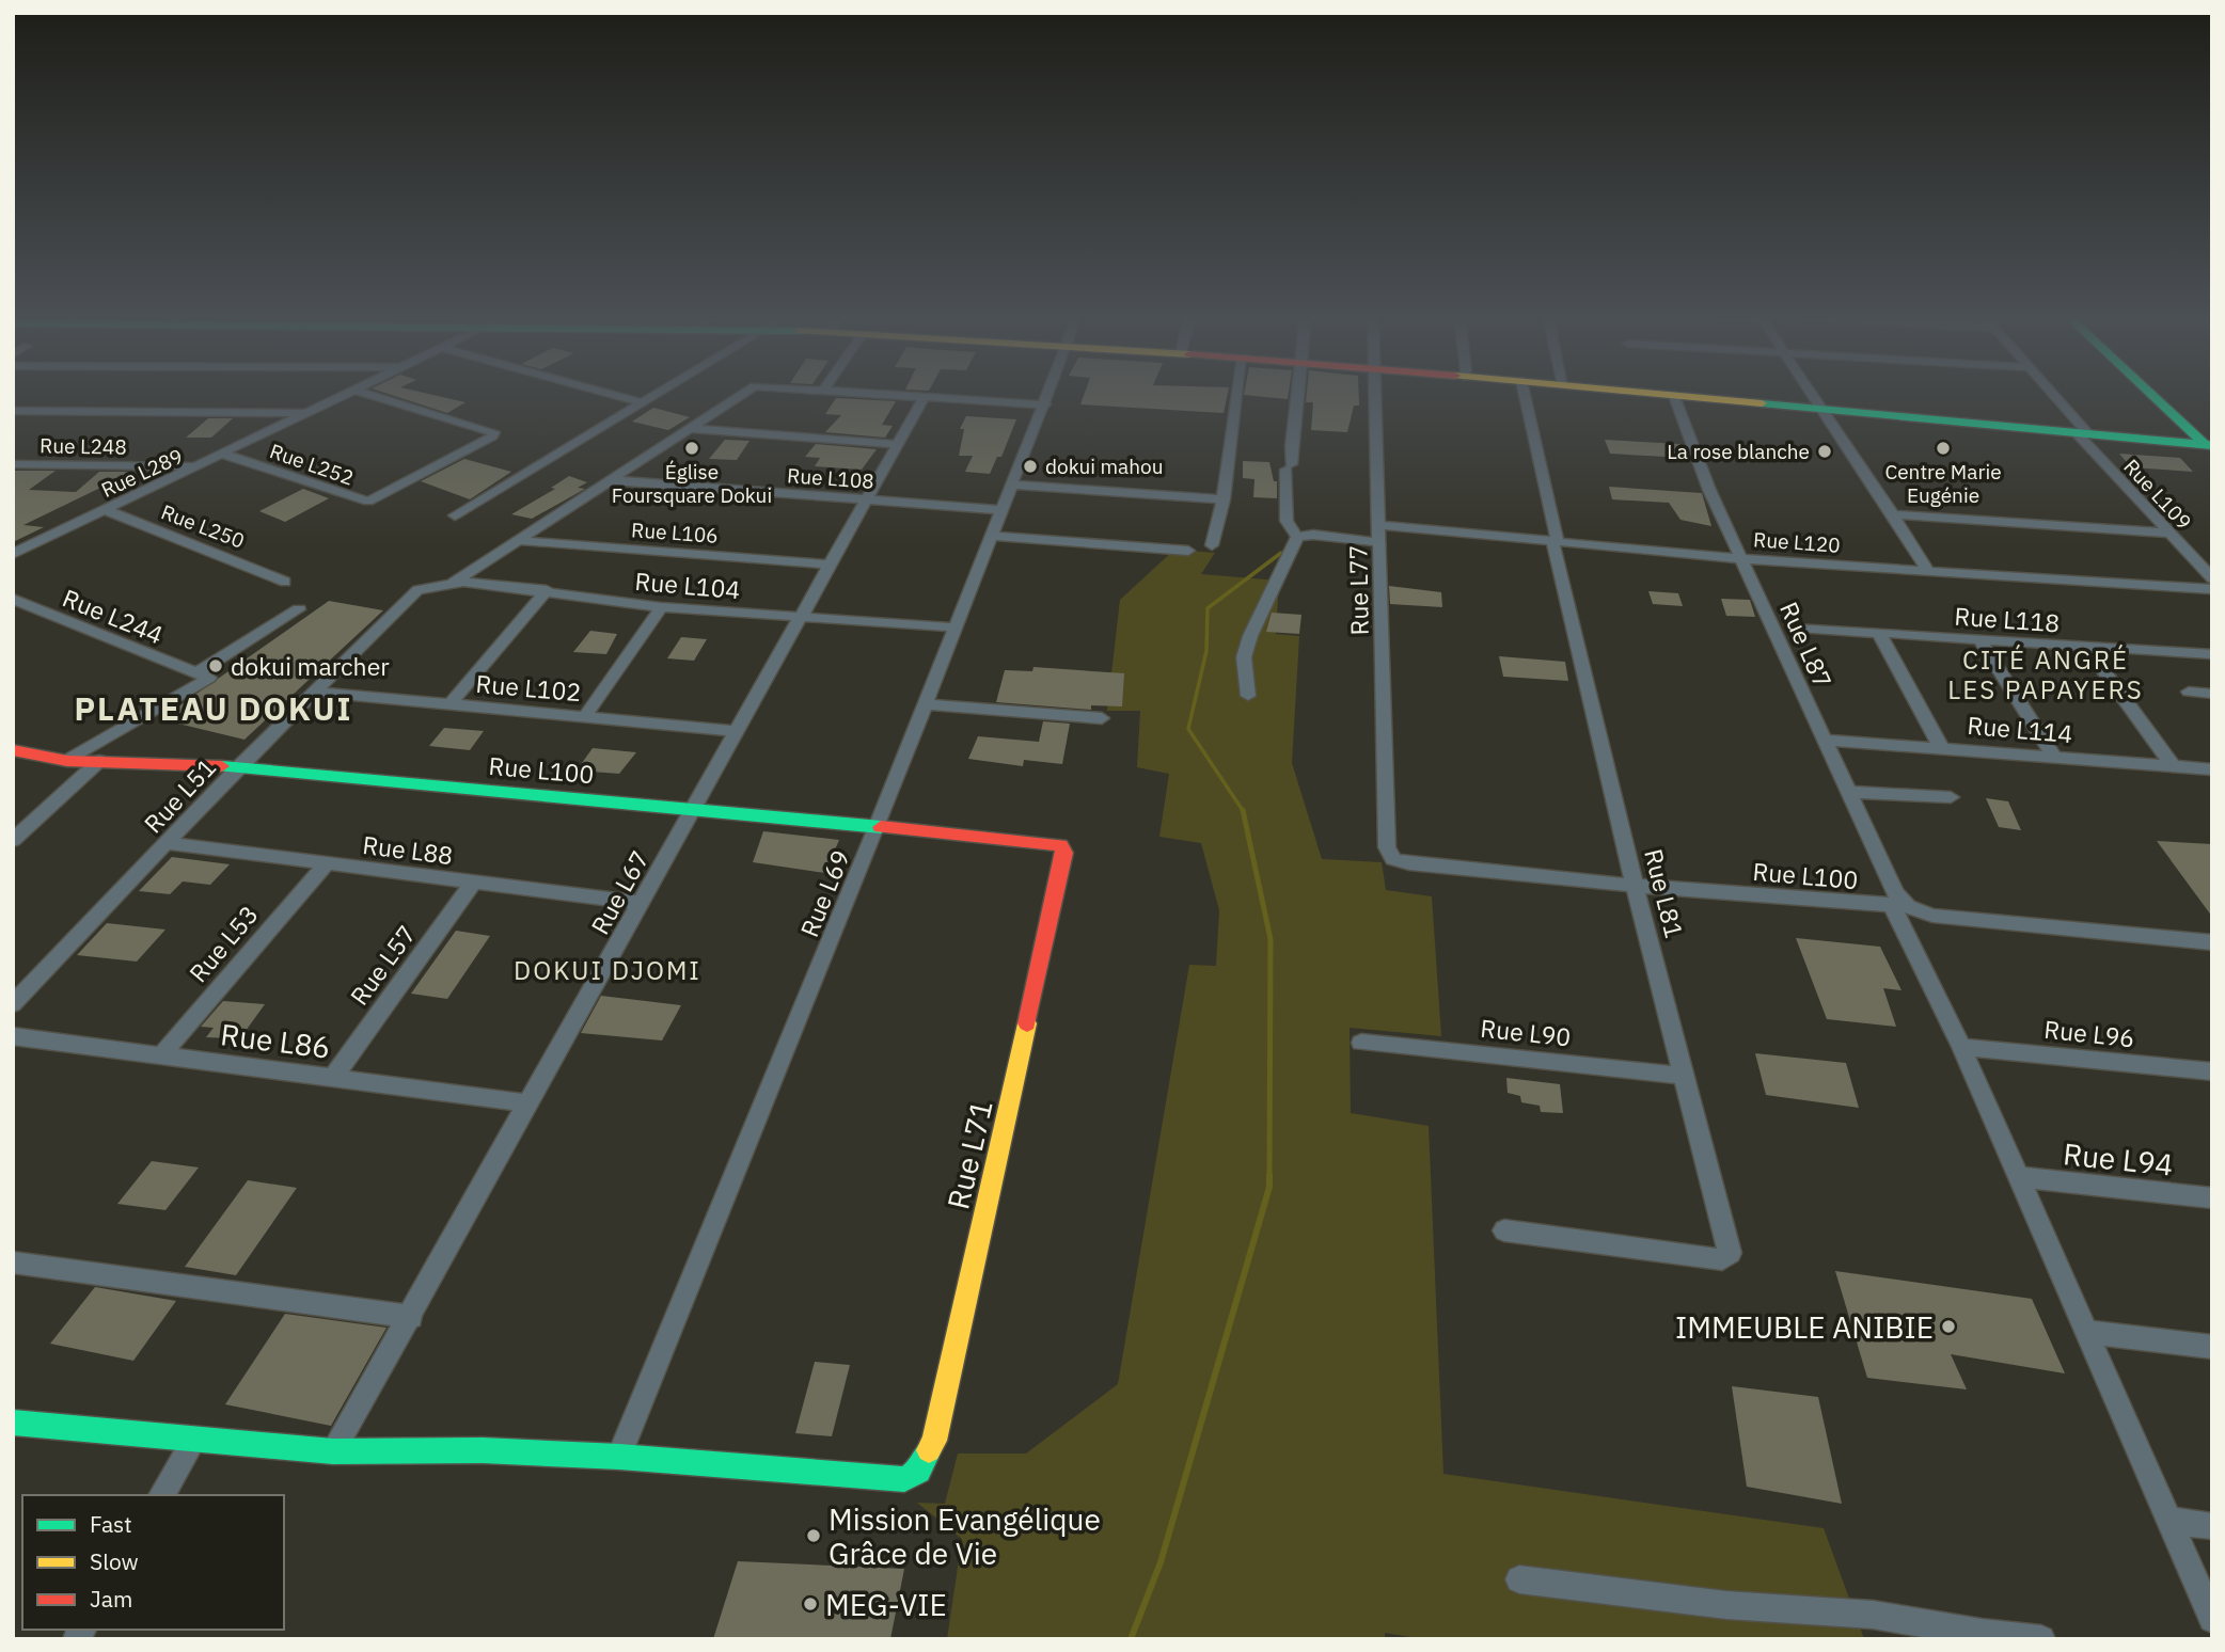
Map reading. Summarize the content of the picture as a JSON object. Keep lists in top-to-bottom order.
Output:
{
  "streets": {
    "street": [
      "Rue L248",
      "Rue L252",
      "Rue L289",
      "Rue L108",
      "Rue L109",
      "Rue L250",
      "Rue L106",
      "Rue L120",
      "Rue L104",
      "Rue L77",
      "Rue L244",
      "Rue L118",
      "Rue L87",
      "Rue L102",
      "Rue L114",
      "Rue L100",
      "Rue L51",
      "Rue L88",
      "Rue L67",
      "Rue L69",
      "Rue L81",
      "Rue L53",
      "Rue L57",
      "Rue L90",
      "Rue L96",
      "Rue L86",
      "Rue L71",
      "Rue L94"
    ]
  },
  "crossings": [
    ["Rue L248", "Rue L289"],
    ["Rue L252", "Rue L289"],
    ["Rue L289", "Rue L250"],
    ["Rue L108", "Rue L67"],
    ["Rue L108", "Rue L69"],
    ["Rue L106", "Rue L67"],
    ["Rue L120", "Rue L77"],
    ["Rue L120", "Rue L87"],
    ["Rue L120", "Rue L81"],
    ["Rue L104", "Rue L51"],
    ["Rue L104", "Rue L67"],
    ["Rue L104", "Rue L69"],
    ["Rue L77", "Rue L100"],
    ["Rue L87", "Rue L114"],
    ["Rue L87", "Rue L100"],
    ["Rue L87", "Rue L96"],
    ["Rue L87", "Rue L94"],
    ["Rue L102", "Rue L51"],
    ["Rue L102", "Rue L67"],
    ["Rue L100", "Rue L51"],
    ["Rue L100", "Rue L67"],
    ["Rue L100", "Rue L69"],
    ["Rue L100", "Rue L81"],
    ["Rue L100", "Rue L71"],
    ["Rue L51", "Rue L88"],
    ["Rue L88", "Rue L67"],
    ["Rue L88", "Rue L53"],
    ["Rue L88", "Rue L57"],
    ["Rue L67", "Rue L86"],
    ["Rue L69", "Rue L71"],
    ["Rue L81", "Rue L90"],
    ["Rue L53", "Rue L86"],
    ["Rue L57", "Rue L86"]
  ],
  "districts": ["CITÉ ANGRÉ LES PAPAYERS", "PLATEAU DOKUI", "DOKUI DJOMI"],
  "places": [
    "Église Foursquare Dokui",
    "Centre Marie Eugénie",
    "La rose blanche",
    "dokui mahou",
    "dokui marcher",
    "IMMEUBLE ANIBIE",
    "Mission Evangélique Grâce de Vie",
    "MEG-VIE"
  ],
  "legend": ["Fast", "Slow", "Jam"]
}
